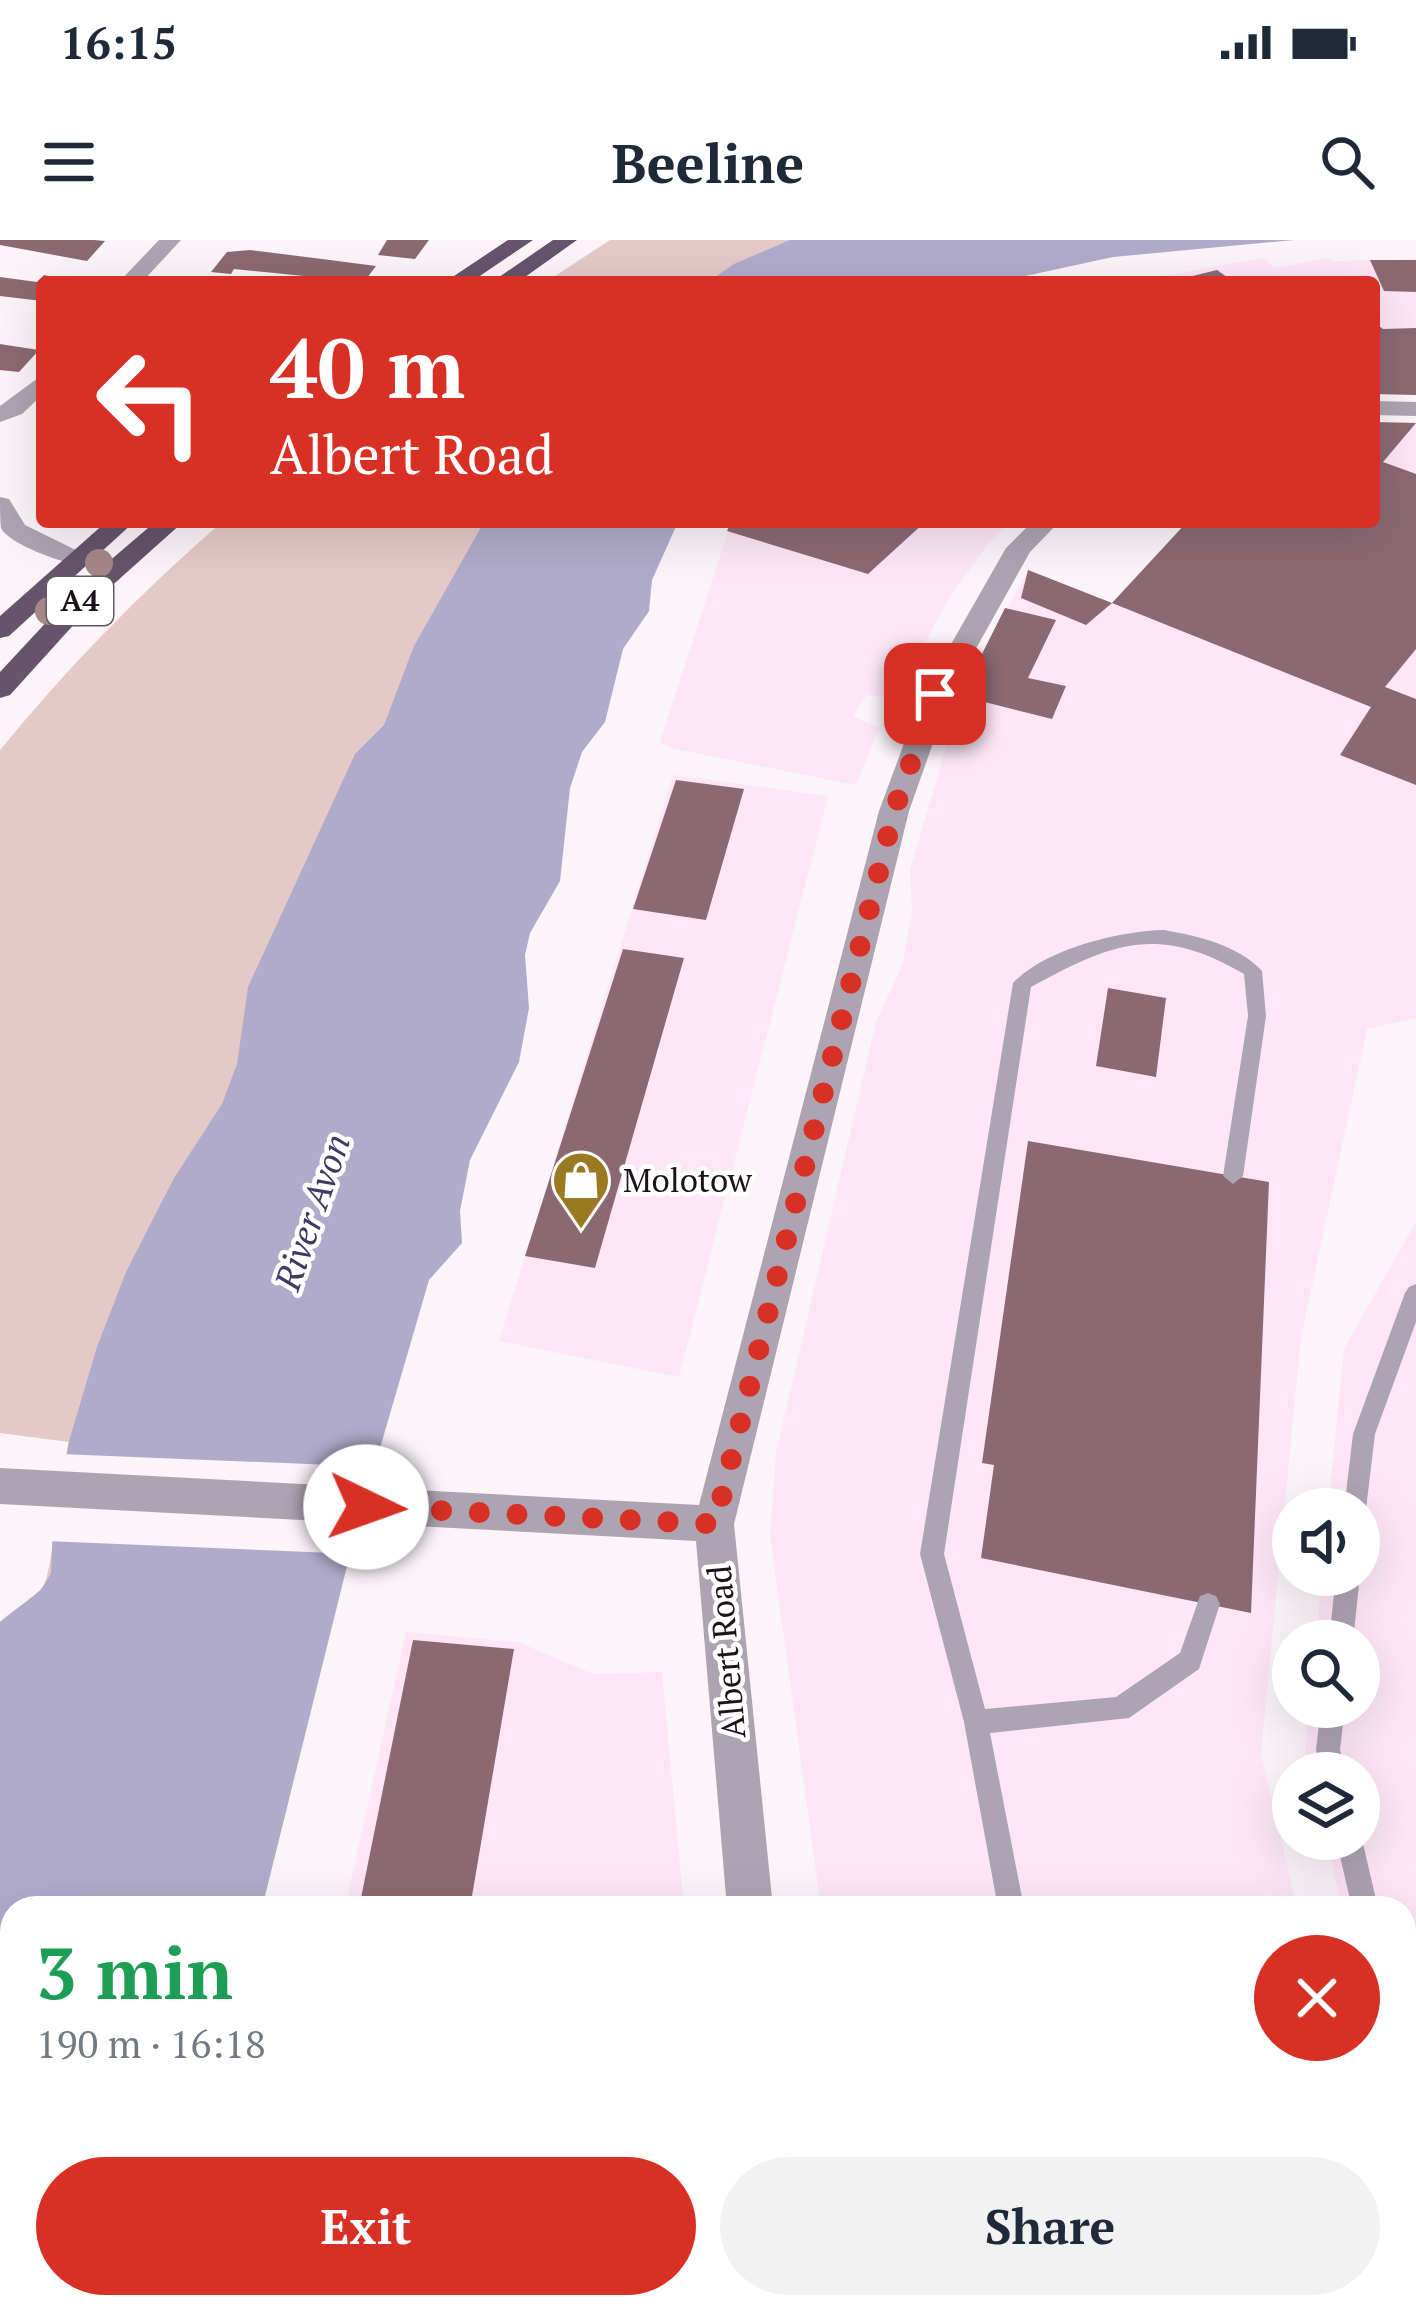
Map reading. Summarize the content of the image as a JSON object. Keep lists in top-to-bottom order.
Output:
{
  "streets": {
    "highway": ["A4"],
    "street": ["Albert Road"]
  },
  "water": ["River Avon"],
  "places": {
    "shop": ["Molotow"]
  },
  "page": {
    "status": "16:15",
    "header": "Beeline",
    "turn": ["40 m", "Albert Road"],
    "heading": ["3 min", "190 m · 16:18"],
    "buttons": ["Exit", "Share"]
  }
}
